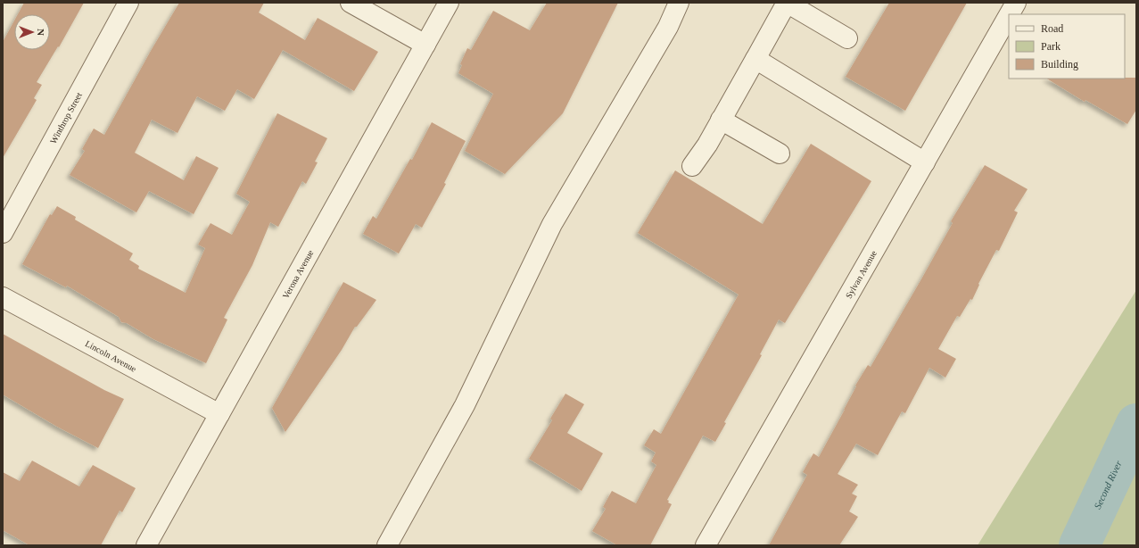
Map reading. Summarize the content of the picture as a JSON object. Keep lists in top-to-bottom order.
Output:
{
  "streets": {
    "street": [
      "Winthrop Street",
      "Verona Avenue",
      "Sylvan Avenue",
      "Lincoln Avenue"
    ]
  },
  "crossings": [
    ["Verona Avenue", "Lincoln Avenue"]
  ],
  "water": ["Second River"],
  "legend": ["Road", "Park", "Building"],
  "north": "right"
}
